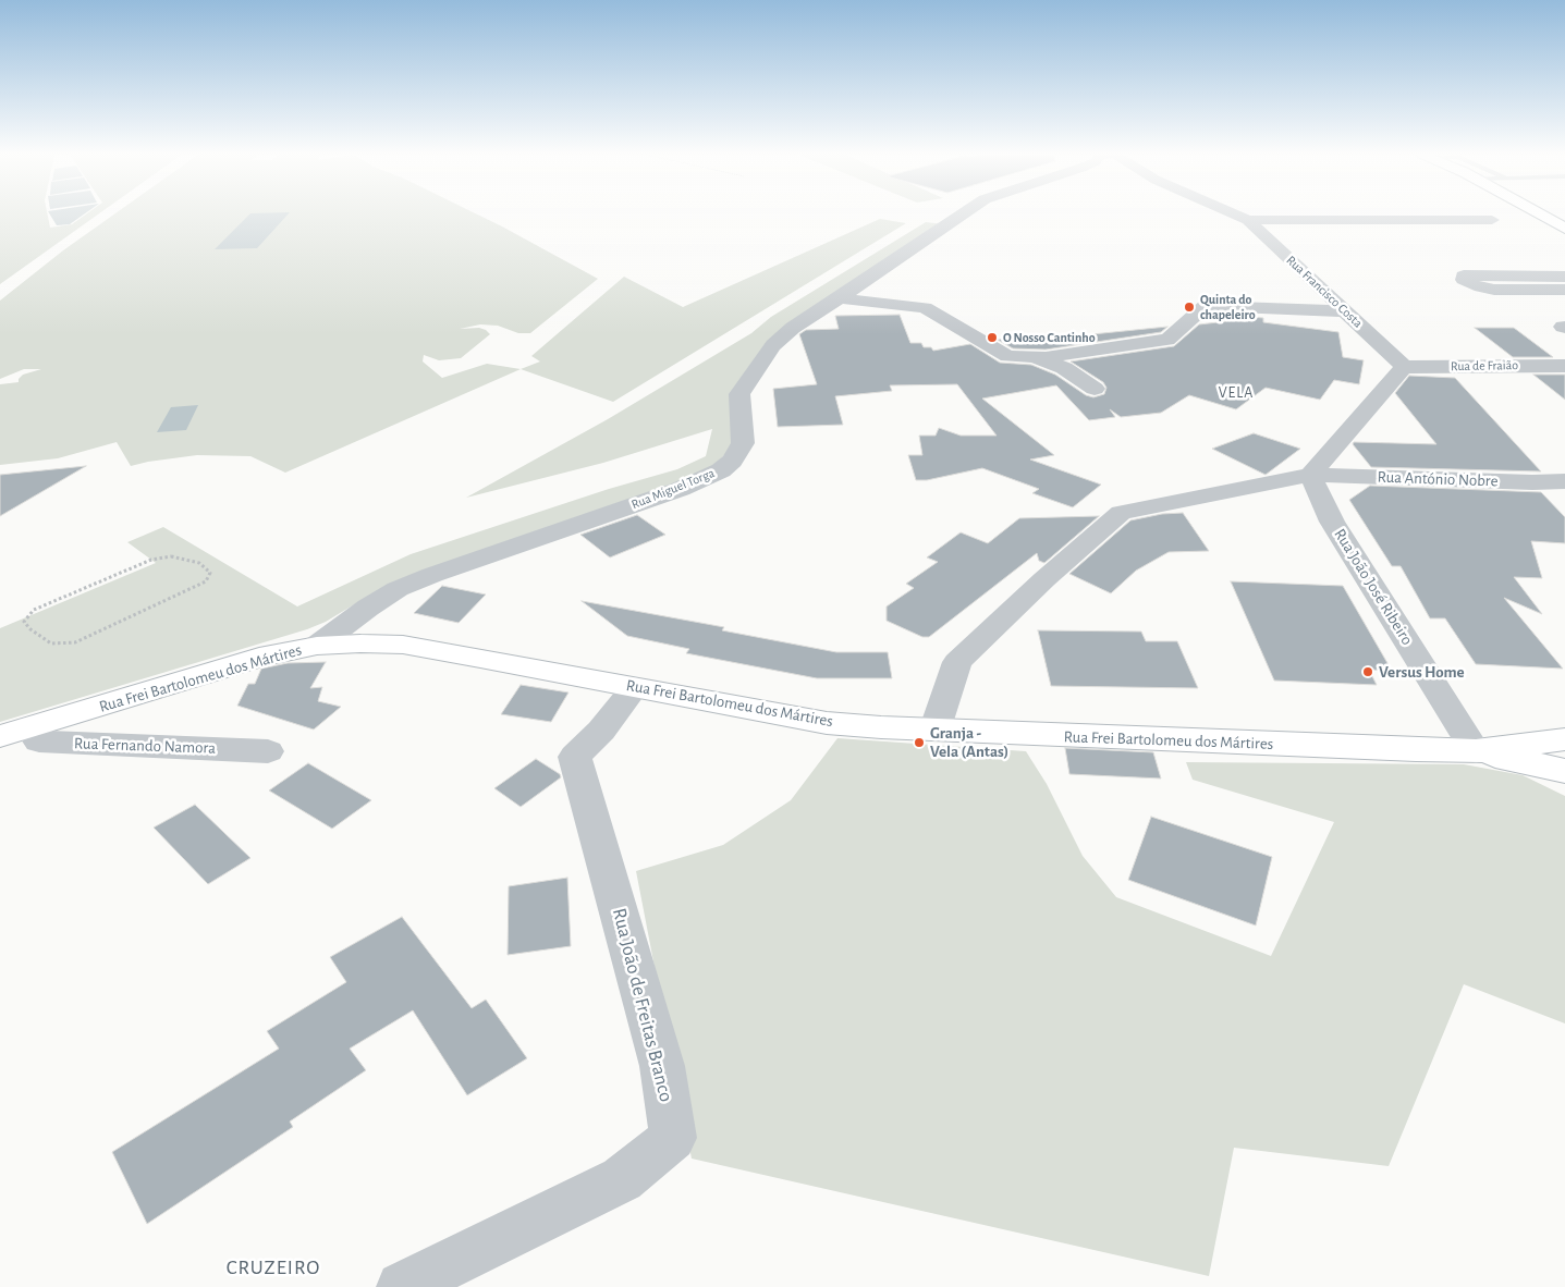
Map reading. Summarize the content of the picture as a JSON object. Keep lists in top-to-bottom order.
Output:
{
  "streets": {
    "street": [
      "Rua Francisco Costa",
      "Rua de Fraião",
      "Rua António Nobre",
      "Rua Miguel Torga",
      "Rua João José Ribeiro",
      "Rua Frei Bartolomeu dos Mártires",
      "Rua Fernando Namora",
      "Rua João de Freitas Branco"
    ]
  },
  "crossings": [
    ["Rua Francisco Costa", "Rua de Fraião"],
    ["Rua António Nobre", "Rua João José Ribeiro"],
    ["Rua António Nobre", "Rua Frei Bartolomeu dos Mártires"],
    ["Rua Miguel Torga", "Rua Frei Bartolomeu dos Mártires"],
    ["Rua João José Ribeiro", "Rua Frei Bartolomeu dos Mártires"],
    ["Rua Frei Bartolomeu dos Mártires", "Rua Fernando Namora"],
    ["Rua Frei Bartolomeu dos Mártires", "Rua João de Freitas Branco"]
  ],
  "districts": ["VELA", "CRUZEIRO"],
  "places": [
    "Quinta do chapeleiro",
    "O Nosso Cantinho",
    "Versus Home",
    "Granja - Vela (Antas)"
  ]
}
